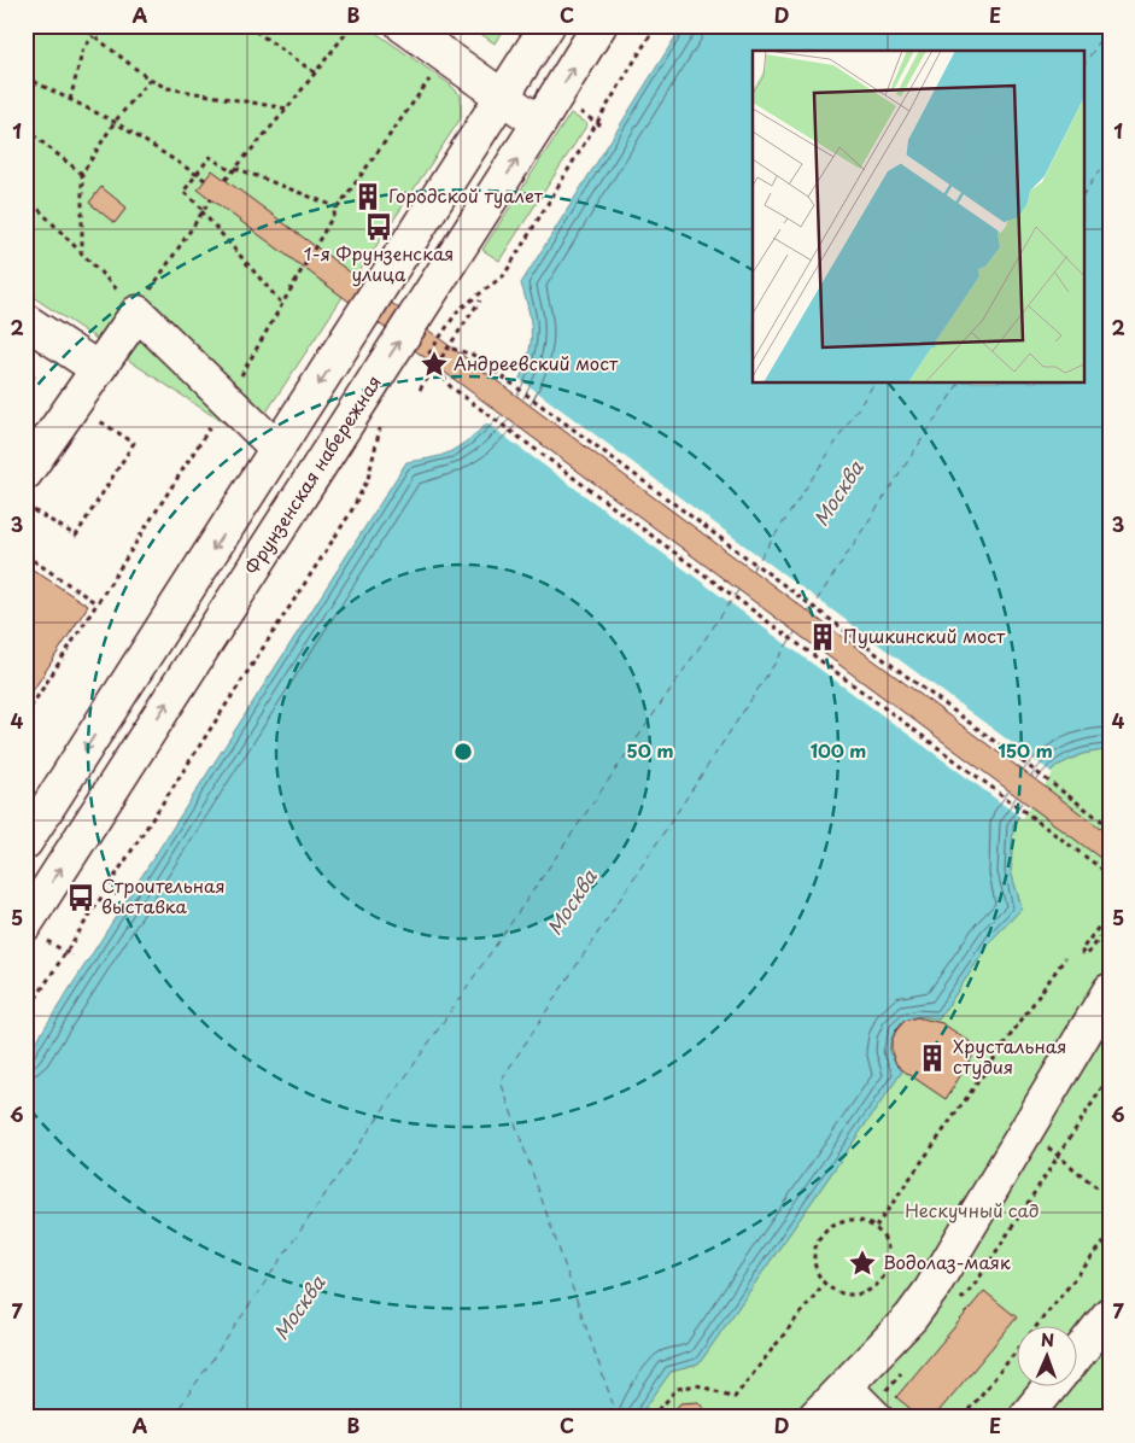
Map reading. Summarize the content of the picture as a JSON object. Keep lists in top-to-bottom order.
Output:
{
  "streets": {
    "main road": ["Фрунзенская набережная"]
  },
  "water": ["Москва"],
  "parks": ["Нескучный сад"],
  "places": {
    "building": ["Городской туалет", "Пушкинский мост", "Хрустальная студия"],
    "bus stop": ["1-я Фрунзенская улица", "Строительная выставка"],
    "place": ["Андреевский мост", "Водолаз-маяк"]
  },
  "north": "top",
  "grid": {
    "columns": [
      "A",
      "B",
      "C",
      "D",
      "E"
    ],
    "rows": [
      "1",
      "2",
      "3",
      "4",
      "5",
      "6",
      "7"
    ]
  },
  "rings": ["50 m", "100 m", "150 m"]
}
